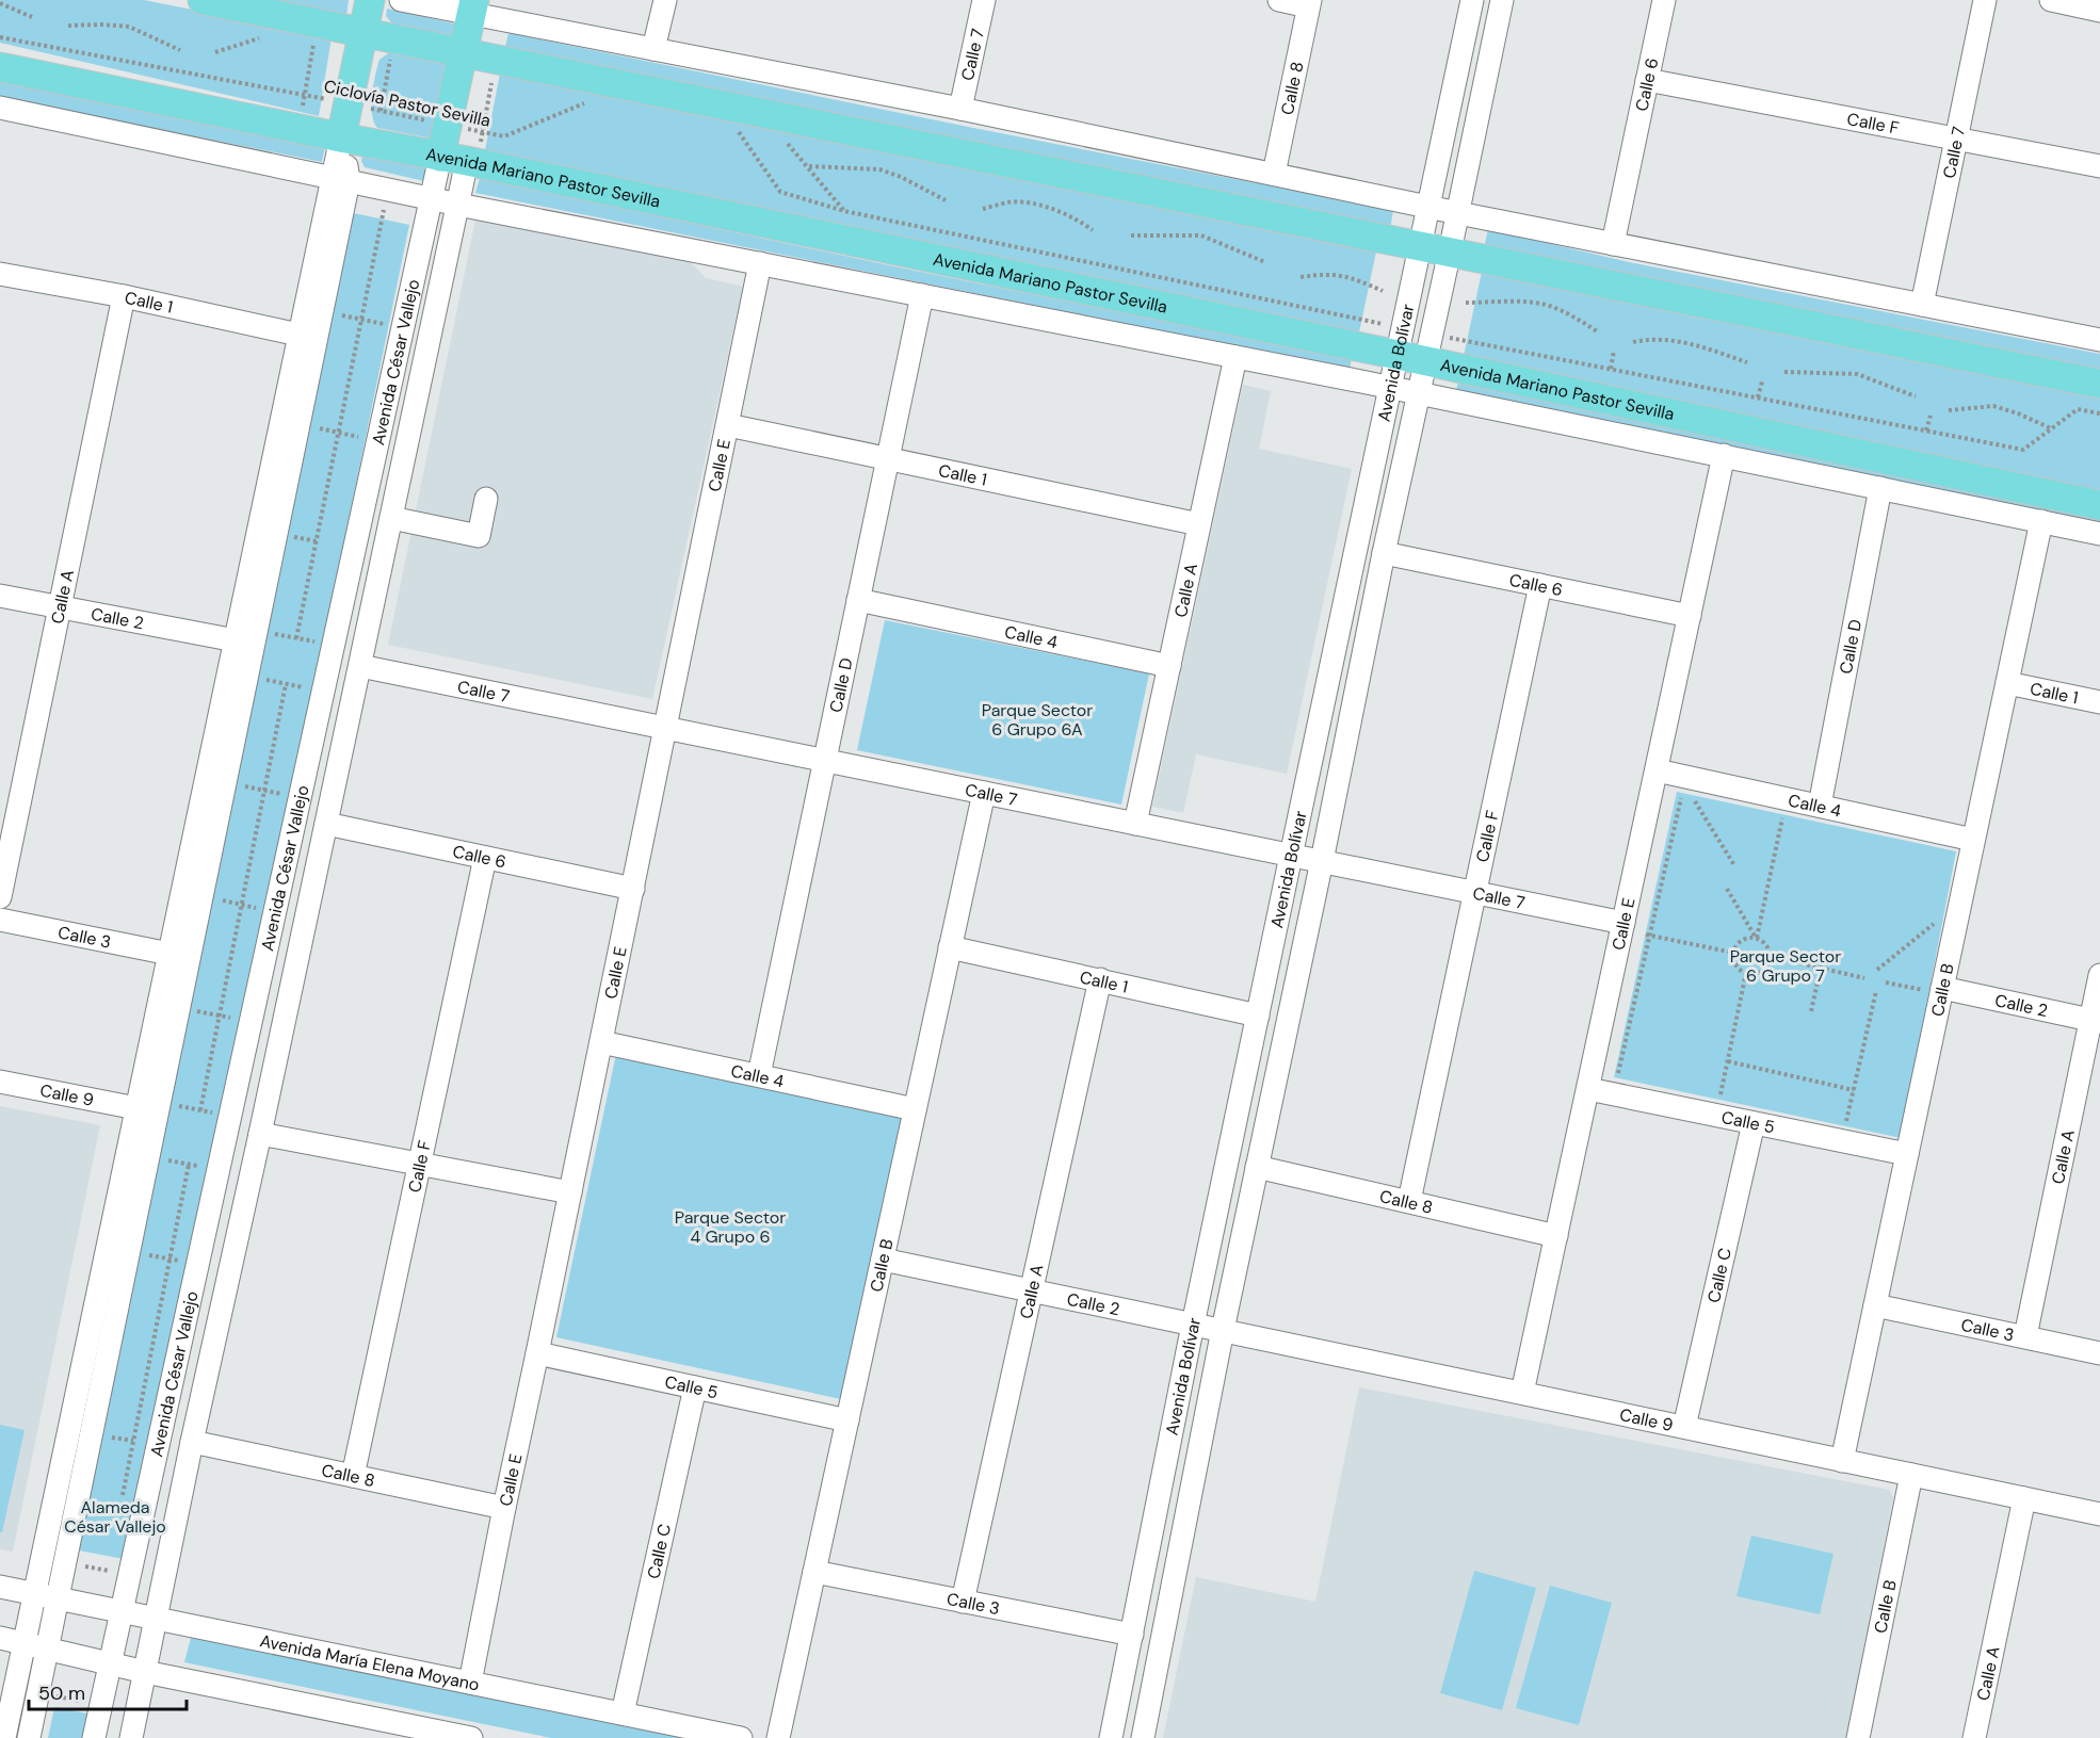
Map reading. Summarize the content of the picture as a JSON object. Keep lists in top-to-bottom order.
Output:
{
  "streets": {
    "main road": ["Avenida Mariano Pastor Sevilla", "Avenida César Vallejo"],
    "street": [
      "Calle 7",
      "Calle 6",
      "Calle 8",
      "Calle F",
      "Calle 1",
      "Avenida Bolívar",
      "Calle E",
      "Calle A",
      "Calle 2",
      "Calle 4",
      "Calle D",
      "Calle 3",
      "Calle B",
      "Calle 9",
      "Calle 5",
      "Calle C",
      "Avenida María Elena Moyano"
    ],
    "path": ["Ciclovía Pastor Sevilla"]
  },
  "crossings": [
    ["Calle 7", "Calle F"],
    ["Calle 7", "Avenida Bolívar"],
    ["Calle 7", "Avenida César Vallejo"],
    ["Calle 7", "Calle E"],
    ["Calle 7", "Calle A"],
    ["Calle 7", "Calle D"],
    ["Calle 7", "Calle B"],
    ["Calle 6", "Calle F"],
    ["Calle 6", "Avenida Bolívar"],
    ["Calle 6", "Avenida César Vallejo"],
    ["Calle 6", "Calle E"],
    ["Calle 8", "Calle F"],
    ["Calle 8", "Avenida Bolívar"],
    ["Calle 8", "Avenida César Vallejo"],
    ["Calle 8", "Calle E"],
    ["Ciclovía Pastor Sevilla", "Avenida César Vallejo"],
    ["Avenida Mariano Pastor Sevilla", "Avenida Bolívar"],
    ["Avenida Mariano Pastor Sevilla", "Avenida César Vallejo"],
    ["Avenida Mariano Pastor Sevilla", "Calle E"],
    ["Avenida Mariano Pastor Sevilla", "Calle A"],
    ["Avenida Mariano Pastor Sevilla", "Calle D"],
    ["Avenida Mariano Pastor Sevilla", "Calle B"],
    ["Calle 1", "Avenida Bolívar"],
    ["Calle 1", "Calle E"],
    ["Calle 1", "Calle A"],
    ["Calle 1", "Calle D"],
    ["Calle 1", "Calle B"],
    ["Avenida Bolívar", "Calle 2"],
    ["Avenida Bolívar", "Calle 3"],
    ["Avenida Bolívar", "Calle 9"],
    ["Avenida César Vallejo", "Avenida María Elena Moyano"],
    ["Calle E", "Calle 4"],
    ["Calle E", "Calle 9"],
    ["Calle E", "Calle 5"],
    ["Calle E", "Avenida María Elena Moyano"],
    ["Calle A", "Calle 2"],
    ["Calle A", "Calle 4"],
    ["Calle A", "Calle 3"],
    ["Calle A", "Calle 9"],
    ["Calle 2", "Calle B"],
    ["Calle 2", "Calle 9"],
    ["Calle 4", "Calle D"],
    ["Calle 4", "Calle B"],
    ["Calle 3", "Calle B"],
    ["Calle B", "Calle 9"],
    ["Calle B", "Calle 5"],
    ["Calle 9", "Calle C"],
    ["Calle 5", "Calle C"],
    ["Calle C", "Avenida María Elena Moyano"]
  ],
  "parks": [
    "Parque Sector 6 Grupo 6A",
    "Parque Sector 6 Grupo 7",
    "Parque Sector 4 Grupo 6",
    "Alameda César Vallejo"
  ],
  "scale_bar": "50 m"
}
